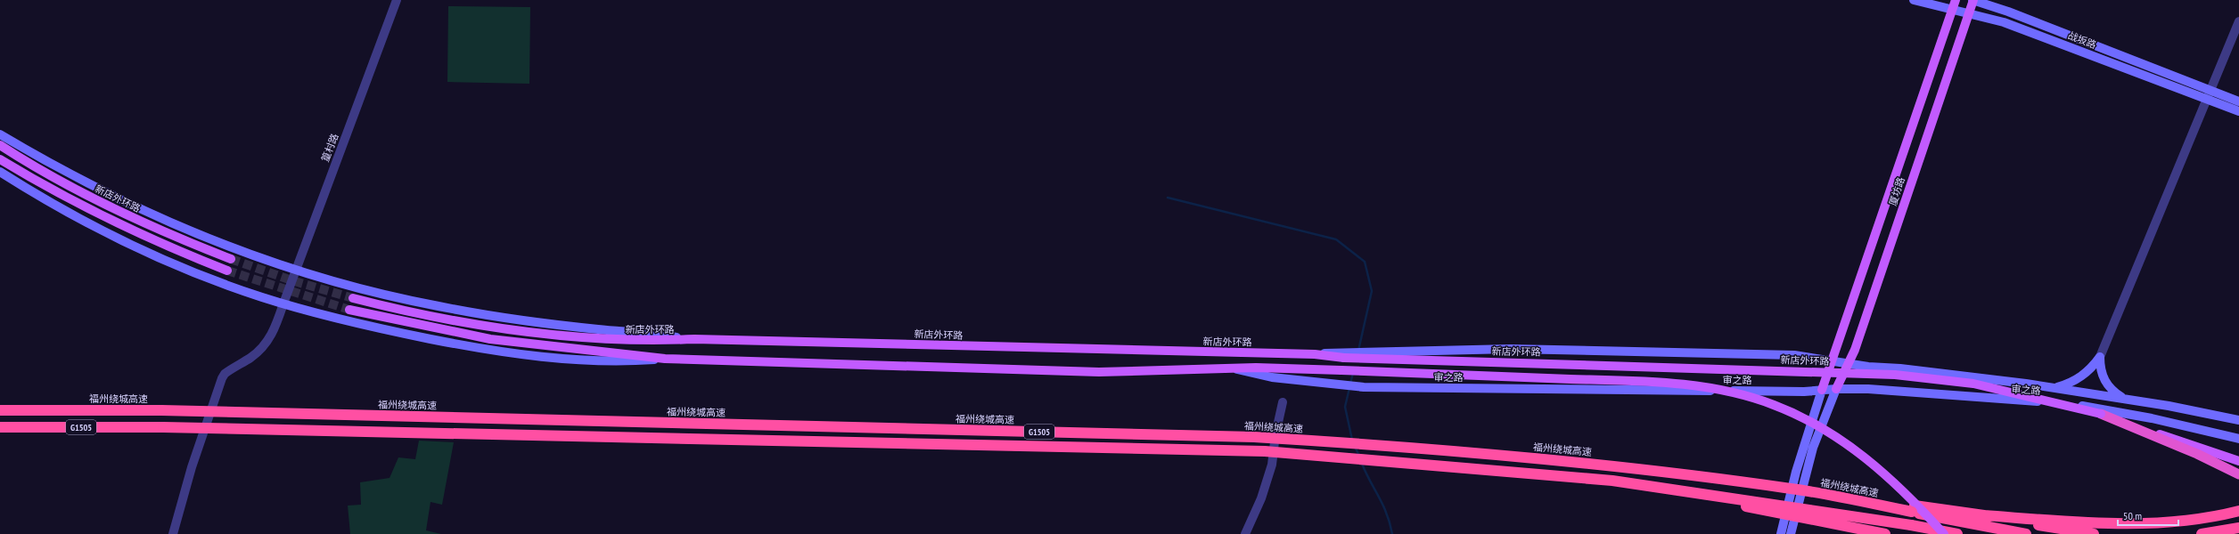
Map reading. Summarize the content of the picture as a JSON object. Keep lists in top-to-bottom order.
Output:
{
  "streets": {
    "highway": ["福州绕城高速", "G1505"],
    "main road": [
      "战坂路",
      "厦坊路",
      "新店外环路",
      "审之路"
    ],
    "street": ["篁村路"]
  },
  "crossings": [
    ["战坂路", "厦坊路"],
    ["厦坊路", "审之路"],
    ["新店外环路", "审之路"]
  ],
  "scale_bar": "50 m"
}
